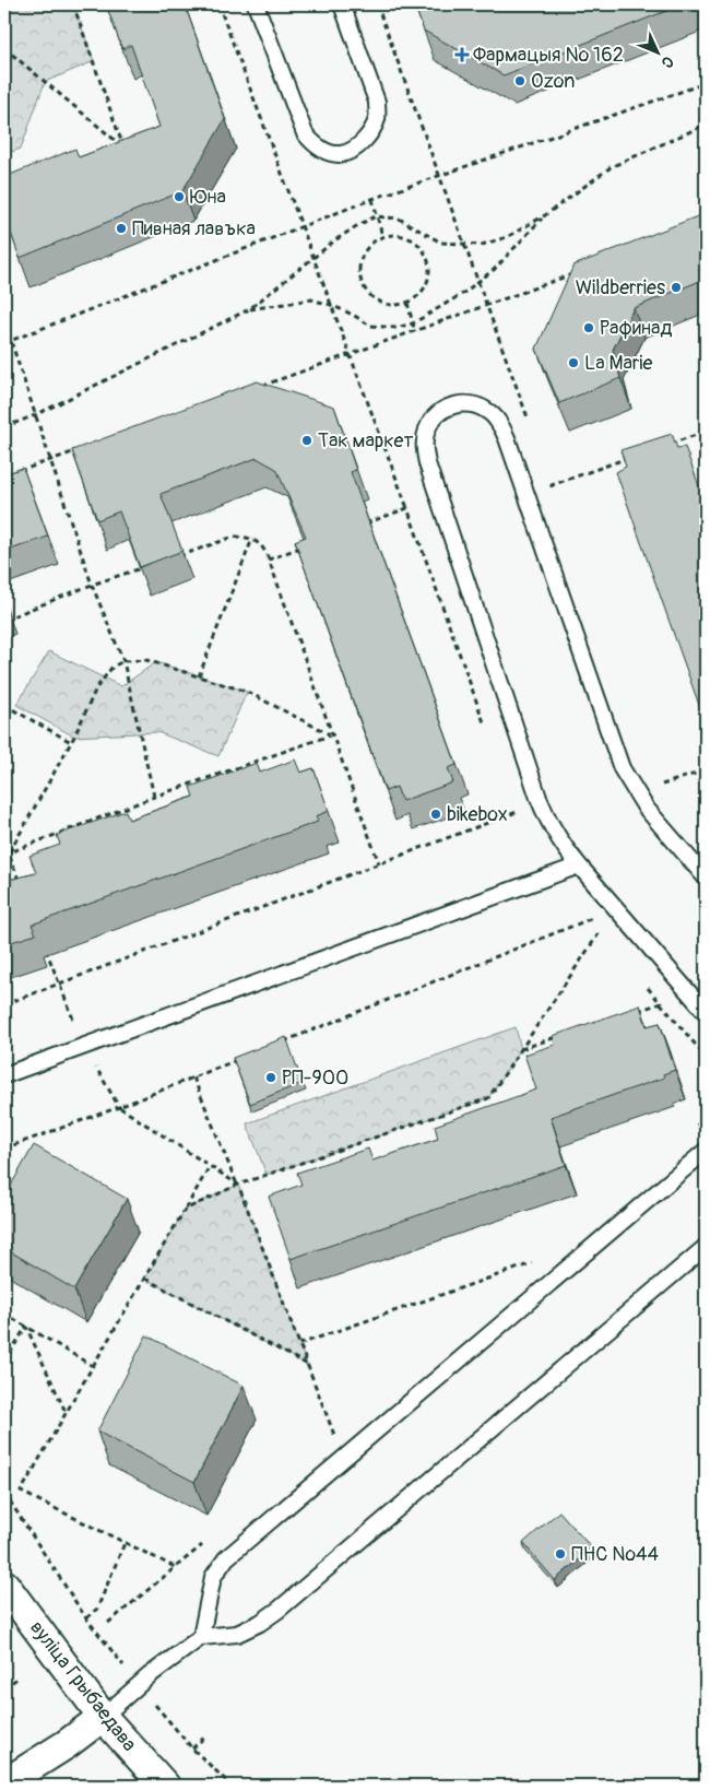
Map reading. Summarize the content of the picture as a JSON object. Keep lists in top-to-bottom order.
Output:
{
  "streets": {
    "street": ["вуліца Грыбаедава"]
  },
  "places": {
    "health": ["Фармацыя № 162"],
    "other": [
      "Ozon",
      "Юна",
      "Пивная лавъка",
      "Wildberries",
      "Рафинад",
      "La Marie",
      "Так маркет",
      "bikebox",
      "РП-900",
      "ПНС №44"
    ]
  },
  "north": "bottom right"
}
